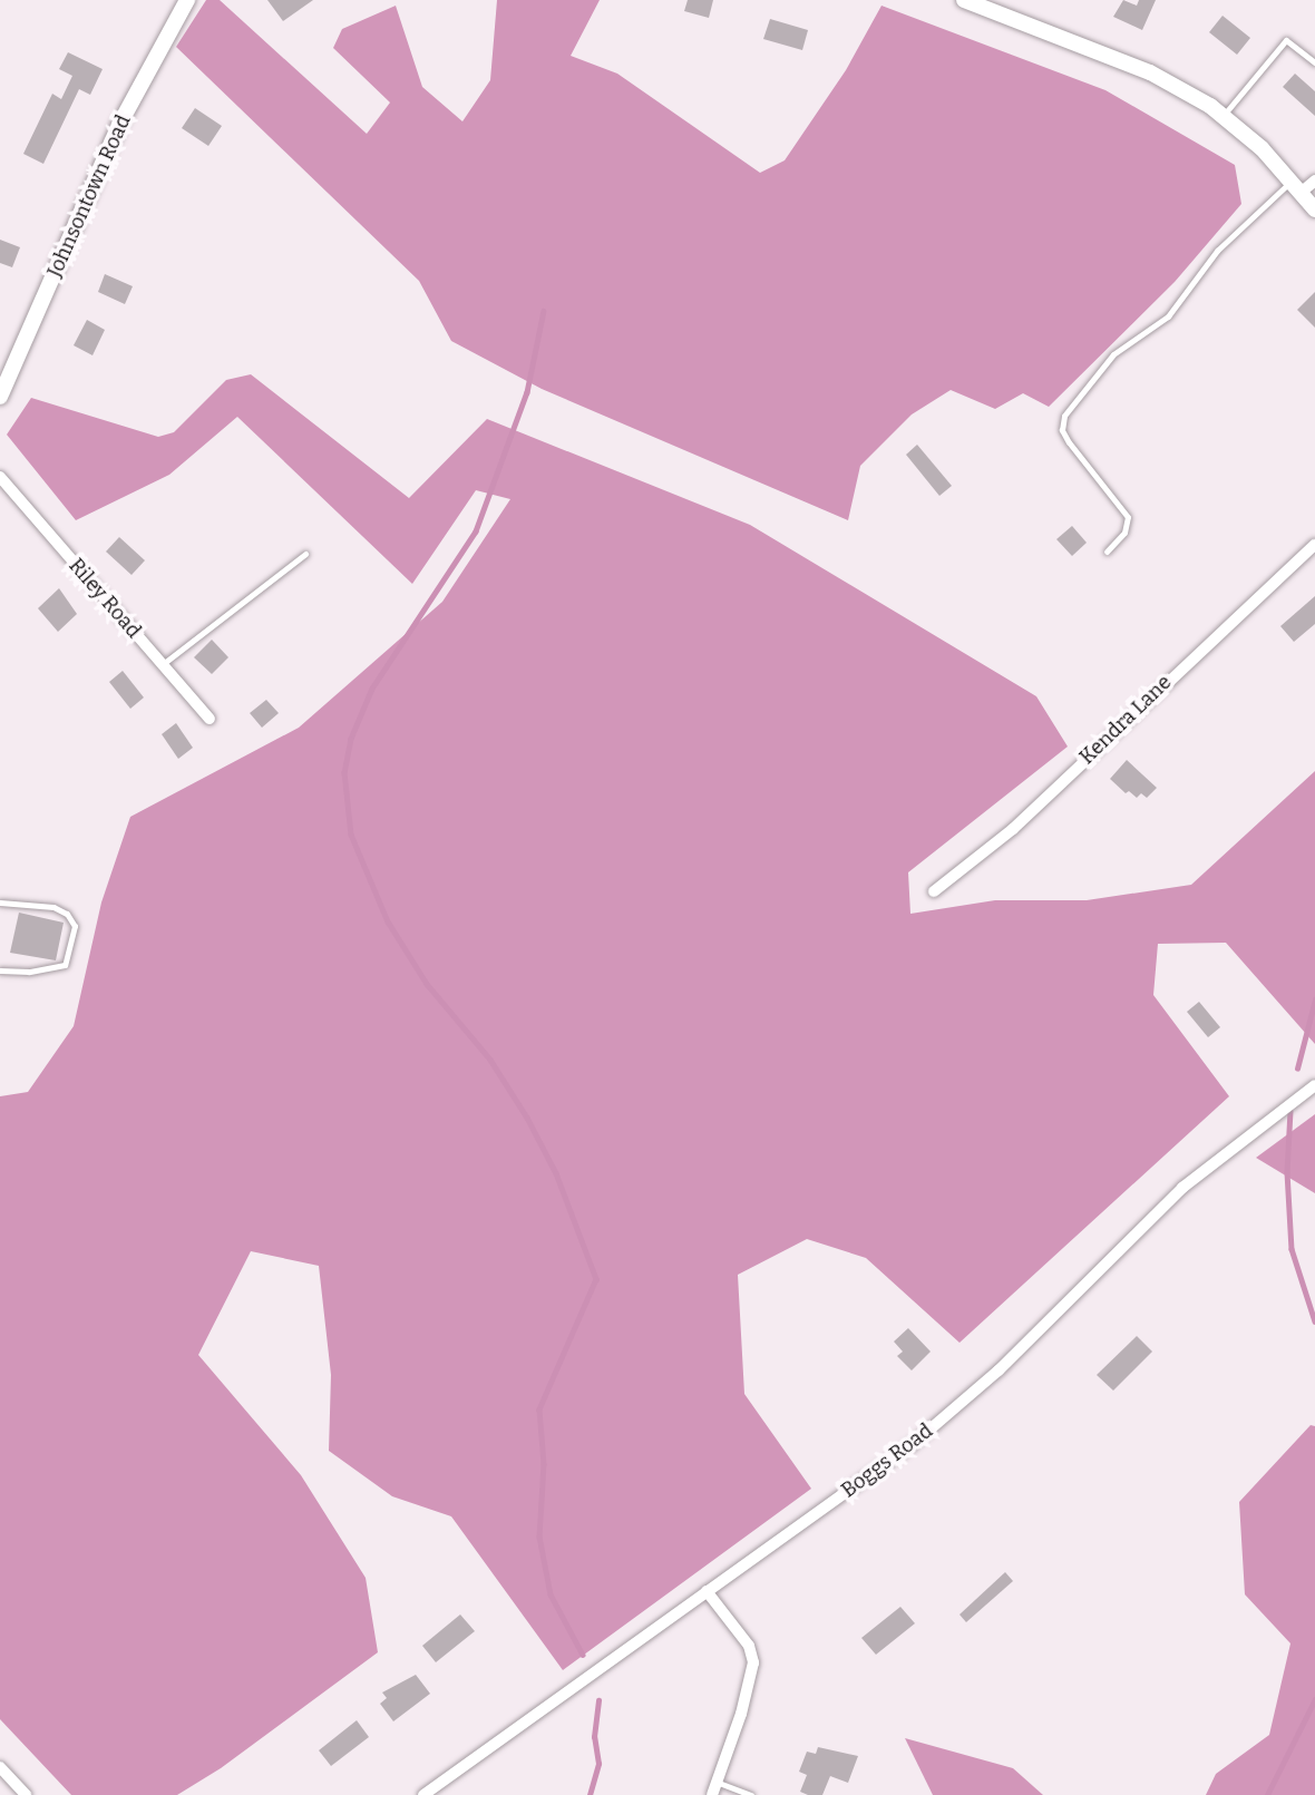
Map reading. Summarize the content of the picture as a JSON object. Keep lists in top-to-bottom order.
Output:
{
  "streets": {
    "street": [
      "Johnsontown Road",
      "Riley Road",
      "Kendra Lane",
      "Boggs Road"
    ]
  }
}
